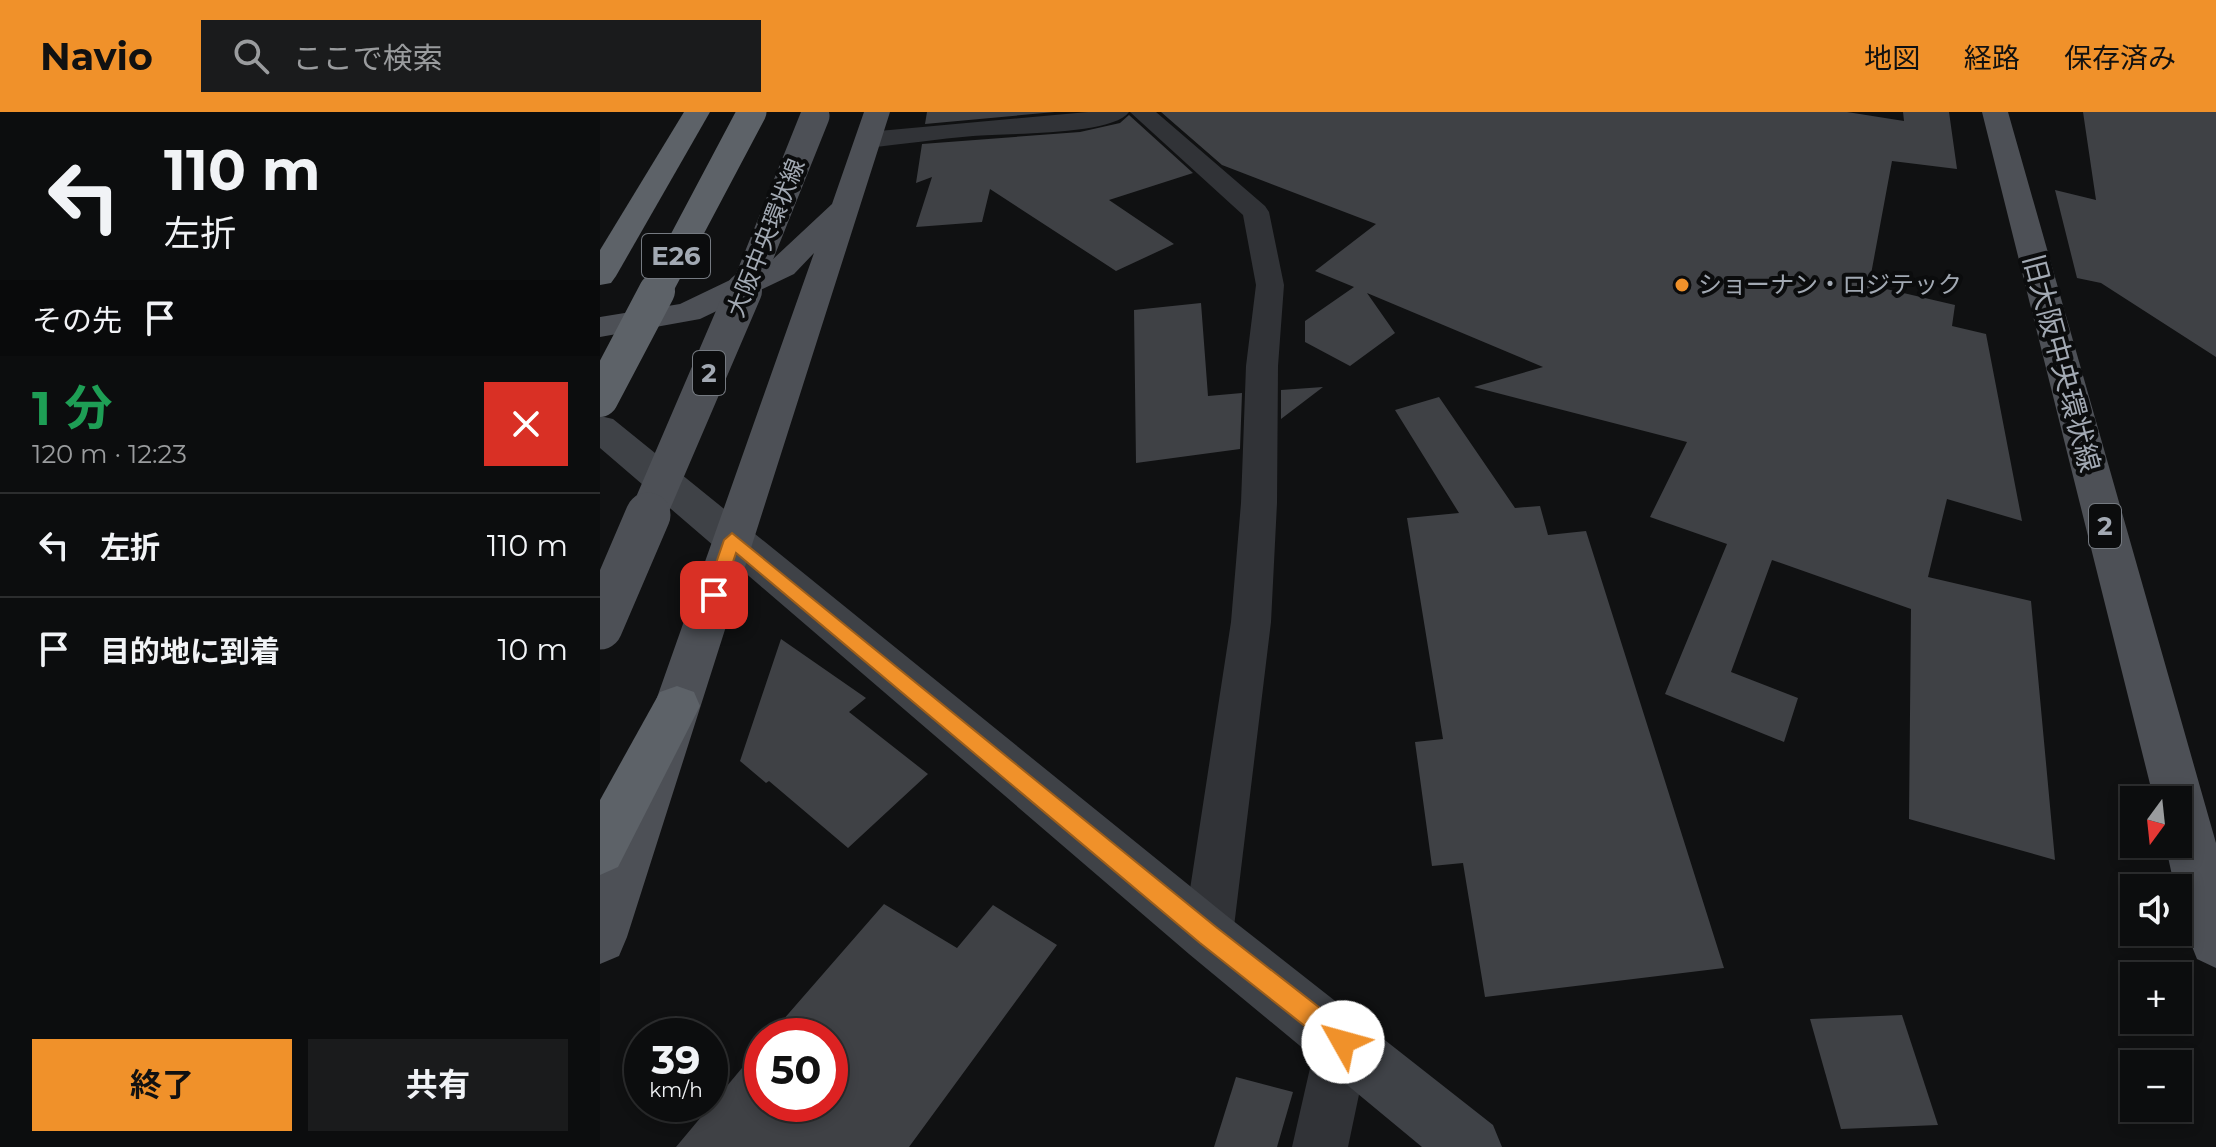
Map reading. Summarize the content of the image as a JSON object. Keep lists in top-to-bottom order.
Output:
{
  "streets": {
    "highway": ["E26"],
    "main road": ["大阪中央環状線", "旧大阪中央環状線", "2"]
  },
  "places": ["ショーナン・ロジテック"],
  "north": "bottom",
  "page": {
    "header": "Navio",
    "search": "ここで検索",
    "nav": ["地図", "経路", "保存済み"],
    "turn": ["110 m", "左折"],
    "then": "その先",
    "heading": ["1 分", "120 m · 12:23"],
    "list": [
      {
        "name": "左折",
        "value": "110 m"
      },
      {
        "name": "目的地に到着",
        "value": "10 m"
      }
    ],
    "map_buttons": ["+", "−"],
    "speed": "39 km/h",
    "limit": "50",
    "buttons": ["終了", "共有"]
  }
}
